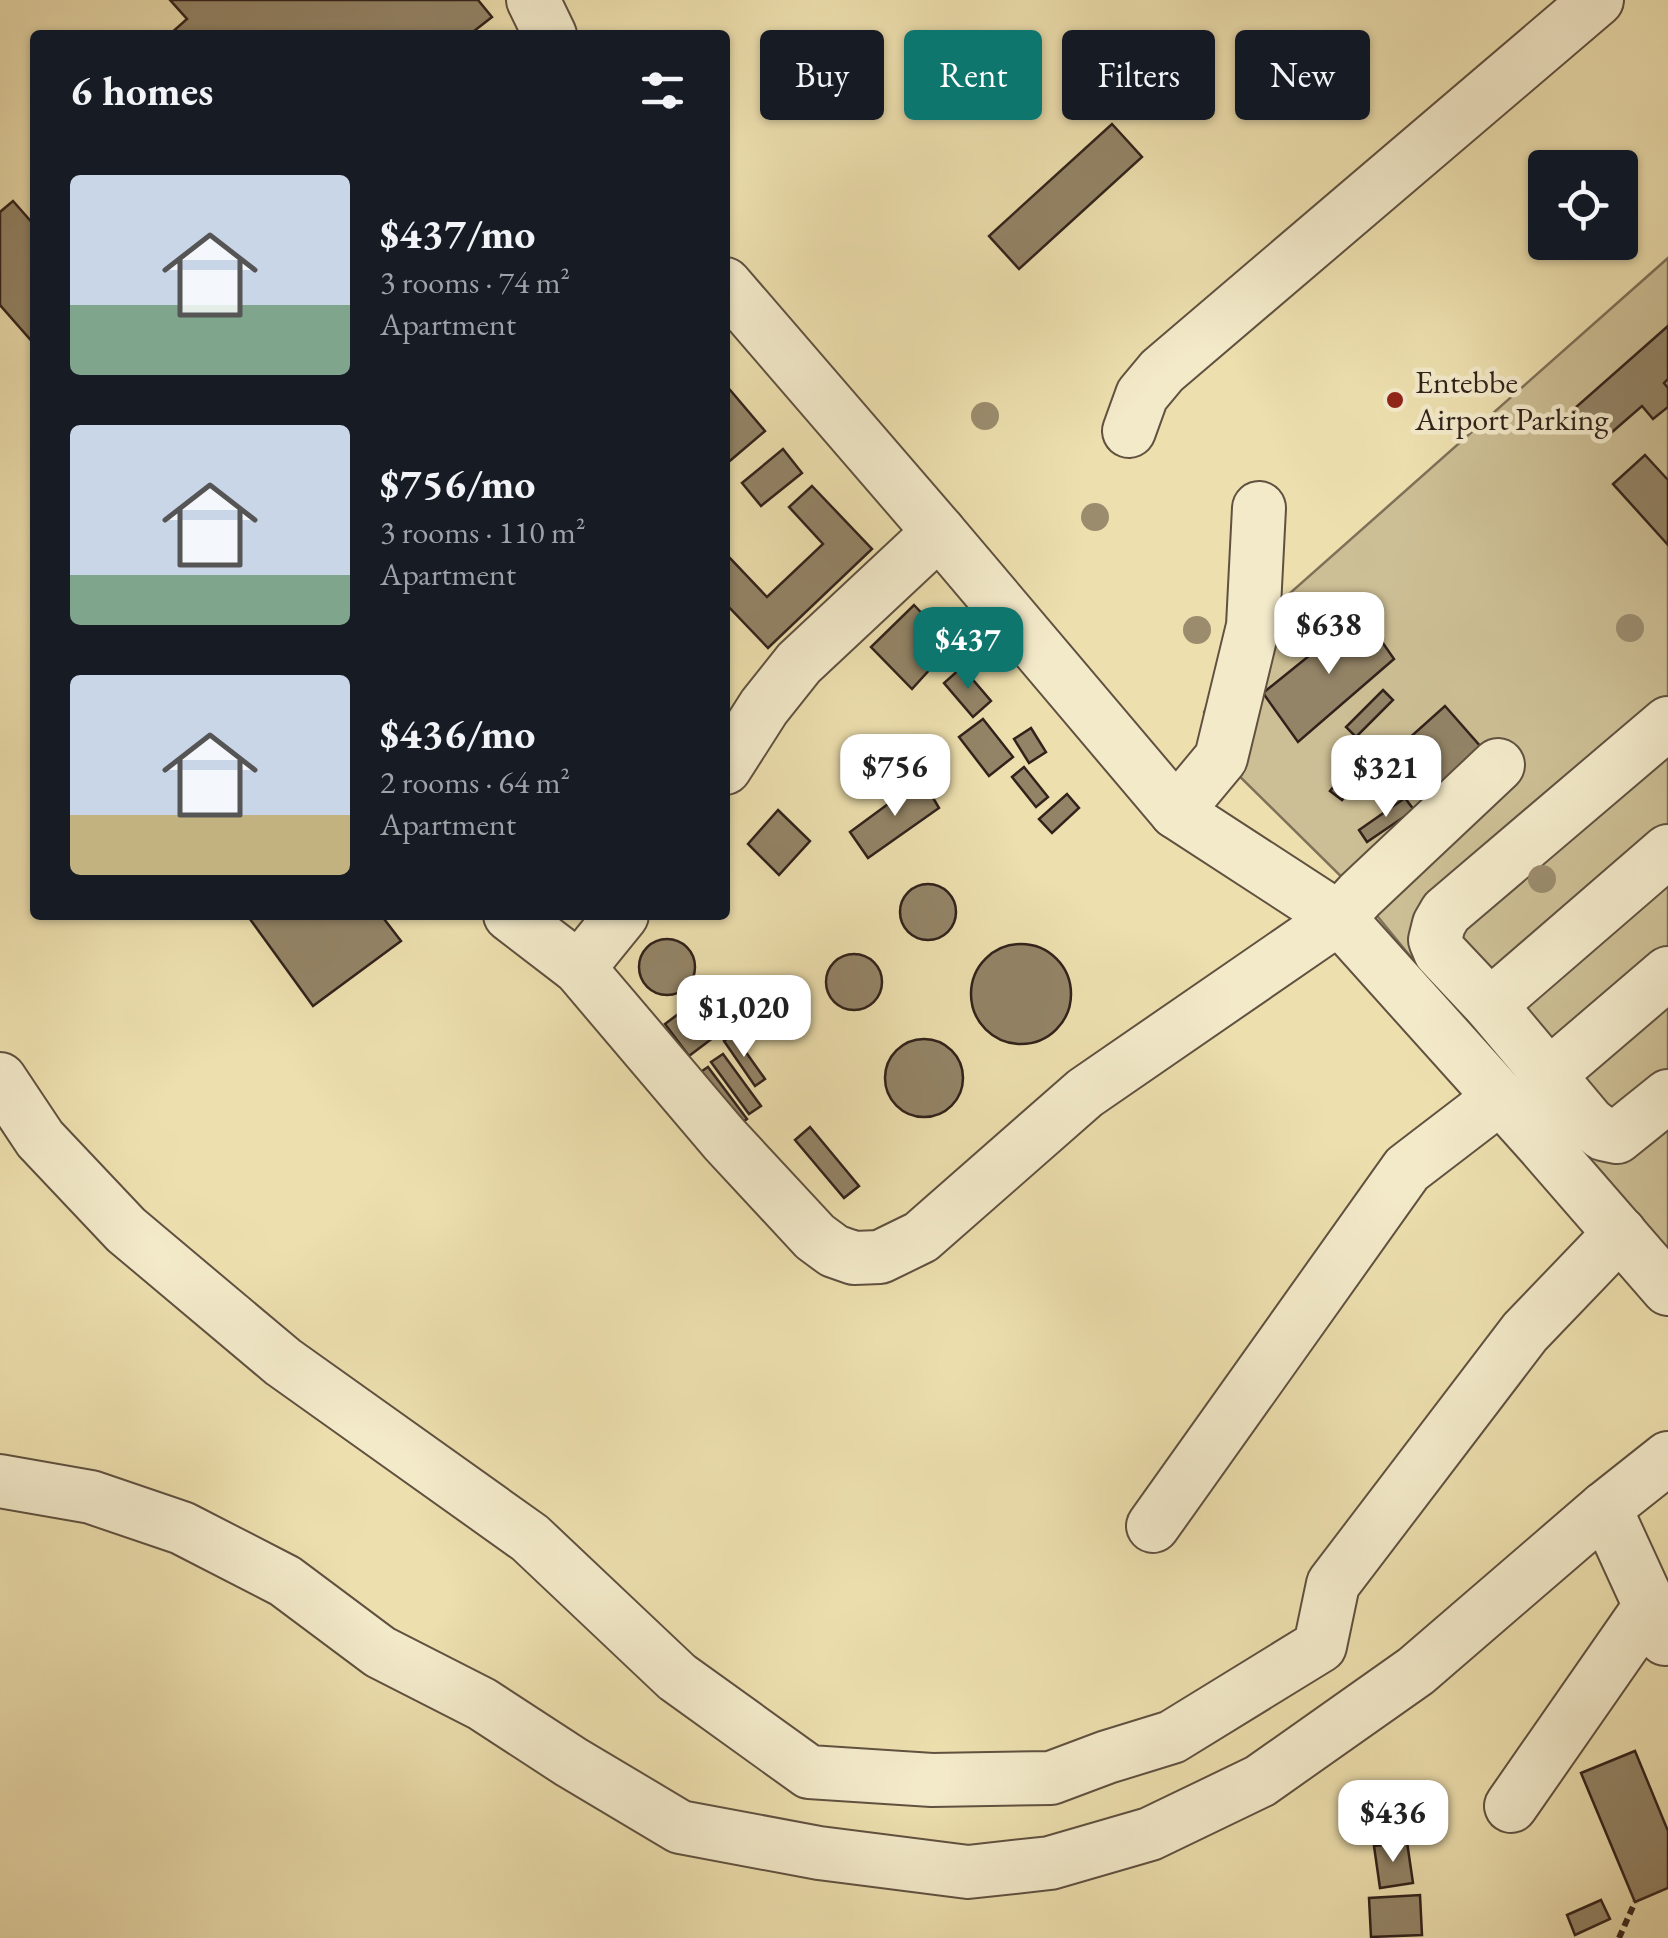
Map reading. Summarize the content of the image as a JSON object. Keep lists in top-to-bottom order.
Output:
{
  "places": ["Entebbe Airport Parking"],
  "page": {
    "chip": [
      "Buy",
      "Rent",
      "Filters",
      "New"
    ],
    "heading": "6 homes",
    "list": [
      {
        "name": "$437/mo",
        "note": "3 rooms · 74 m² · Apartment"
      },
      {
        "name": "$756/mo",
        "note": "3 rooms · 110 m² · Apartment"
      },
      {
        "name": "$436/mo",
        "note": "2 rooms · 64 m² · Apartment"
      }
    ],
    "price": [
      "$638",
      "$437",
      "$756",
      "$321",
      "$1,020",
      "$436"
    ]
  }
}
